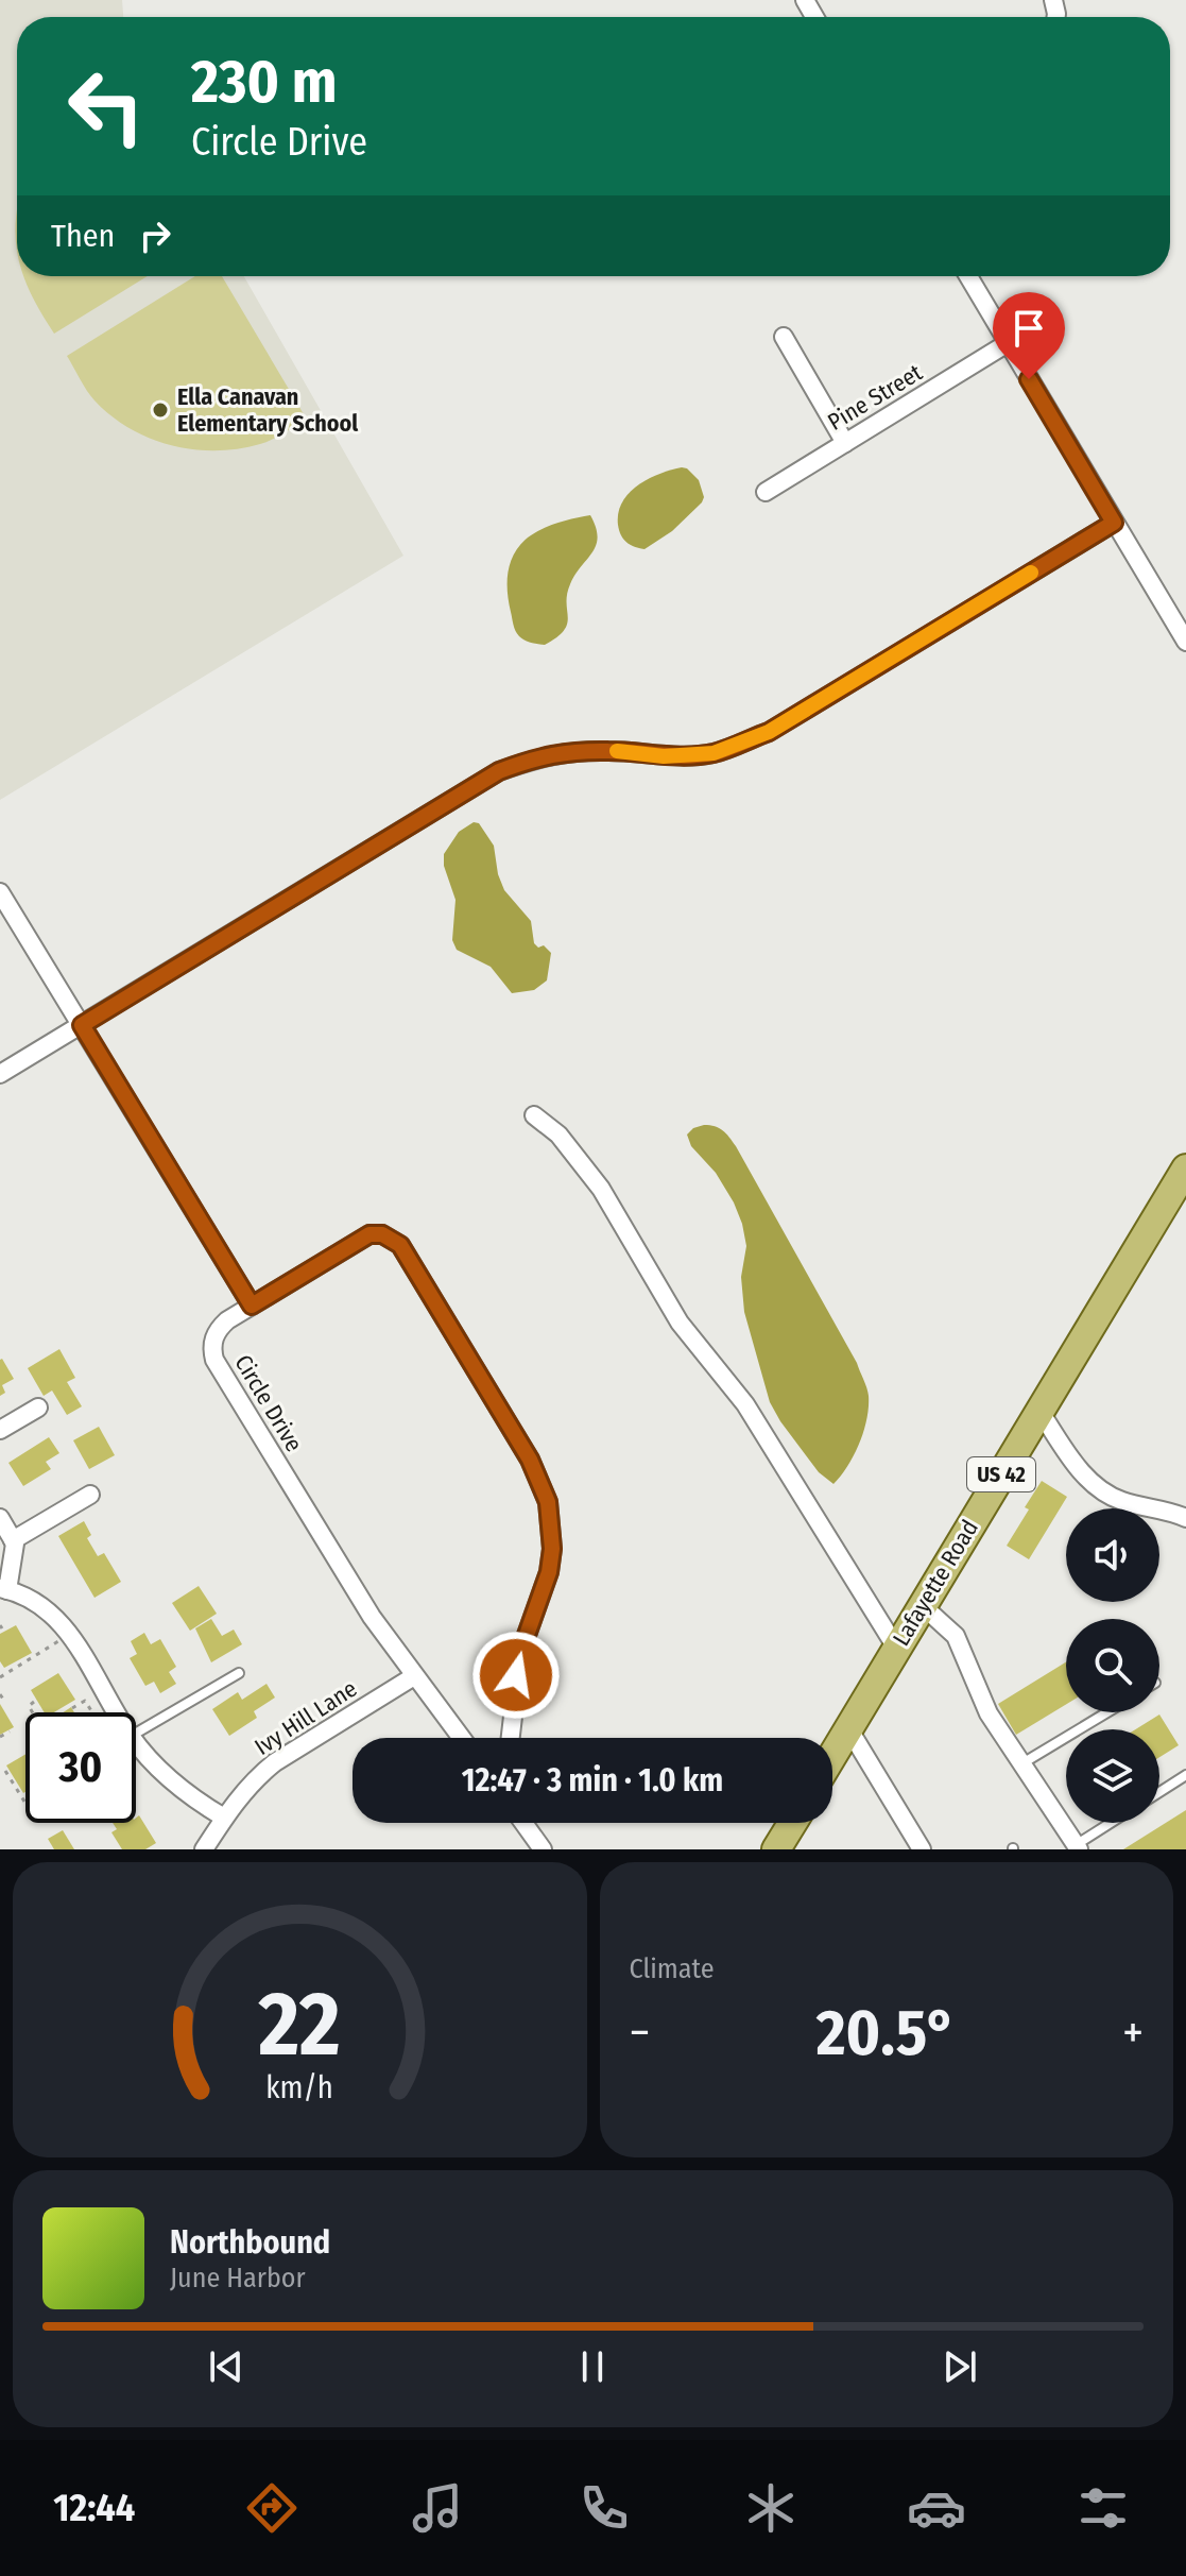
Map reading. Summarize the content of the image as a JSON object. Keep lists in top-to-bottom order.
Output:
{
  "streets": {
    "main road": ["US 42", "Lafayette Road"],
    "street": ["Pine Street", "Circle Drive", "Ivy Hill Lane"]
  },
  "crossings": [
    ["Circle Drive", "Ivy Hill Lane"]
  ],
  "places": ["Ella Canavan Elementary School"],
  "page": {
    "turn": ["230 m", "Circle Drive"],
    "then": "Then",
    "limit": "30",
    "trip": "12:47 · 3 min · 1.0 km",
    "tile": "Climate",
    "heat": ["−", "20.5°", "+"],
    "song": ["Northbound", "June Harbor"],
    "tabs": "12:44",
    "gauge": ["22", "km/h"]
  }
}
